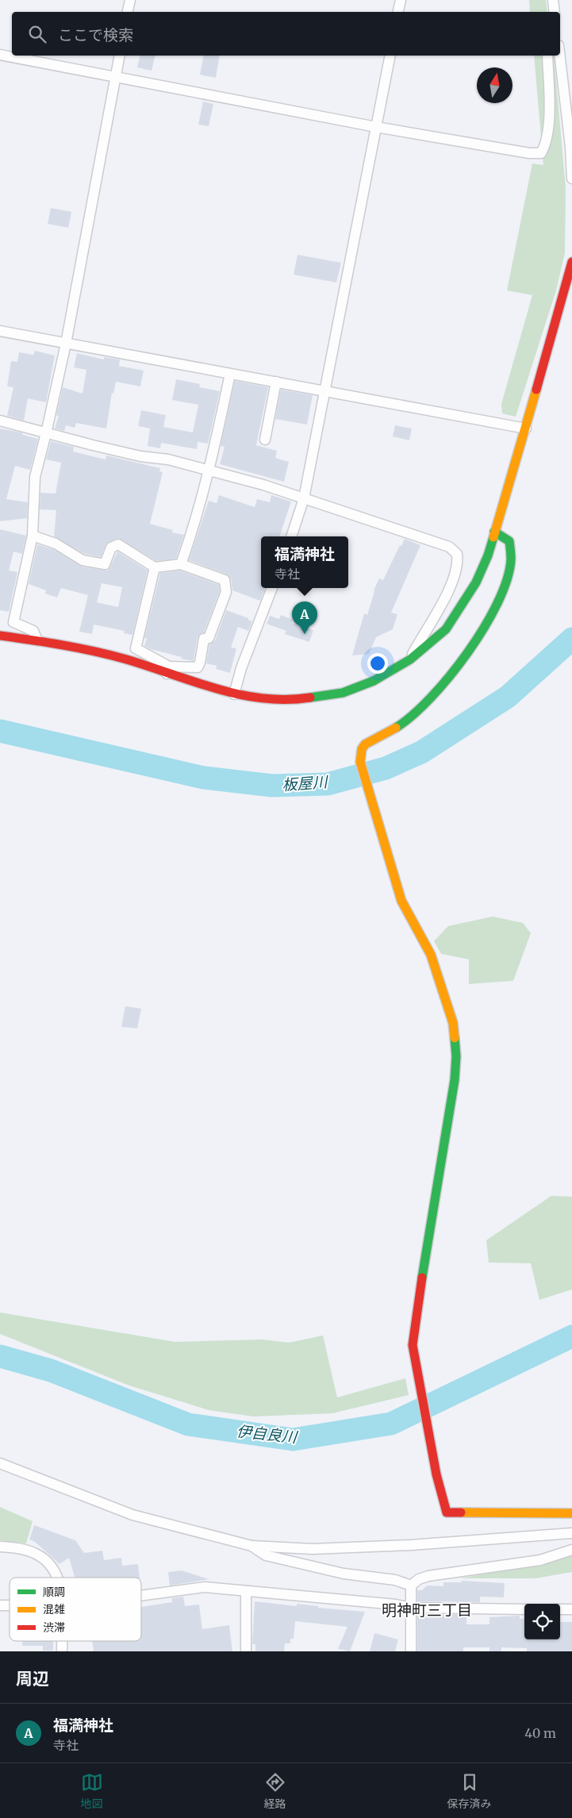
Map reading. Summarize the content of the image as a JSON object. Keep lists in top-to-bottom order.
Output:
{
  "districts": ["明神町三丁目"],
  "water": ["板屋川", "伊自良川"],
  "legend": ["順調", "混雑", "渋滞"],
  "north": "top",
  "page": {
    "search": "ここで検索",
    "popup": ["福満神社", "寺社"],
    "pins": "A",
    "heading": "周辺",
    "list": [
      {
        "mark": "A",
        "name": "福満神社",
        "note": "寺社",
        "value": "40 m"
      }
    ],
    "nav": ["地図", "経路", "保存済み"]
  }
}
